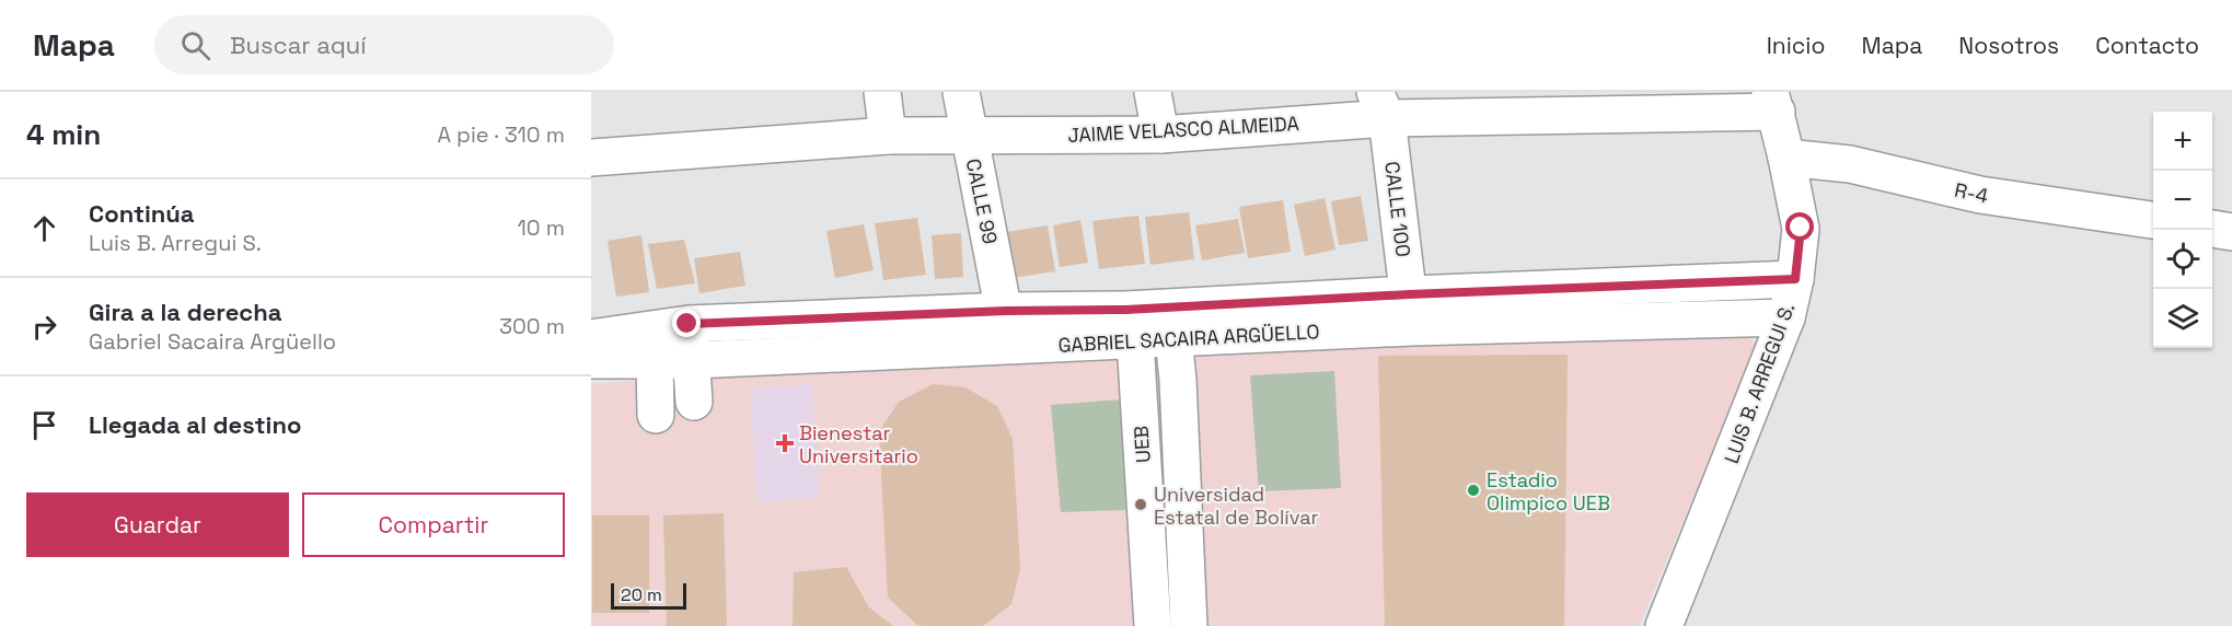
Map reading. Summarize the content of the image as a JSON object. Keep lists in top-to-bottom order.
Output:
{
  "streets": {
    "street": [
      "JAIME VELASCO ALMEIDA",
      "R-4",
      "CALLE 99",
      "CALLE 100",
      "GABRIEL SACAIRA ARGÜELLO",
      "LUIS B. ARREGUI S.",
      "UEB"
    ]
  },
  "crossings": [
    ["JAIME VELASCO ALMEIDA", "CALLE 99"],
    ["JAIME VELASCO ALMEIDA", "CALLE 100"],
    ["JAIME VELASCO ALMEIDA", "LUIS B. ARREGUI S."],
    ["R-4", "LUIS B. ARREGUI S."],
    ["CALLE 99", "GABRIEL SACAIRA ARGÜELLO"],
    ["CALLE 100", "GABRIEL SACAIRA ARGÜELLO"],
    ["GABRIEL SACAIRA ARGÜELLO", "LUIS B. ARREGUI S."],
    ["GABRIEL SACAIRA ARGÜELLO", "UEB"]
  ],
  "places": {
    "health": ["Bienestar Universitario"],
    "other": ["Estadio Olimpico UEB", "Universidad Estatal de Bolívar"]
  },
  "scale_bar": "20 m",
  "page": {
    "header": "Mapa",
    "search": "Buscar aquí",
    "nav": [
      "Inicio",
      "Mapa",
      "Nosotros",
      "Contacto"
    ],
    "heading": ["4 min", "A pie · 310 m"],
    "map_buttons": ["+", "−"],
    "list": [
      ["Continúa", "Luis B. Arregui S.", "10 m"],
      ["Gira a la derecha", "Gabriel Sacaira Argüello", "300 m"],
      "Llegada al destino"
    ],
    "buttons": ["Guardar", "Compartir"],
    "scale": "20 m"
  }
}
